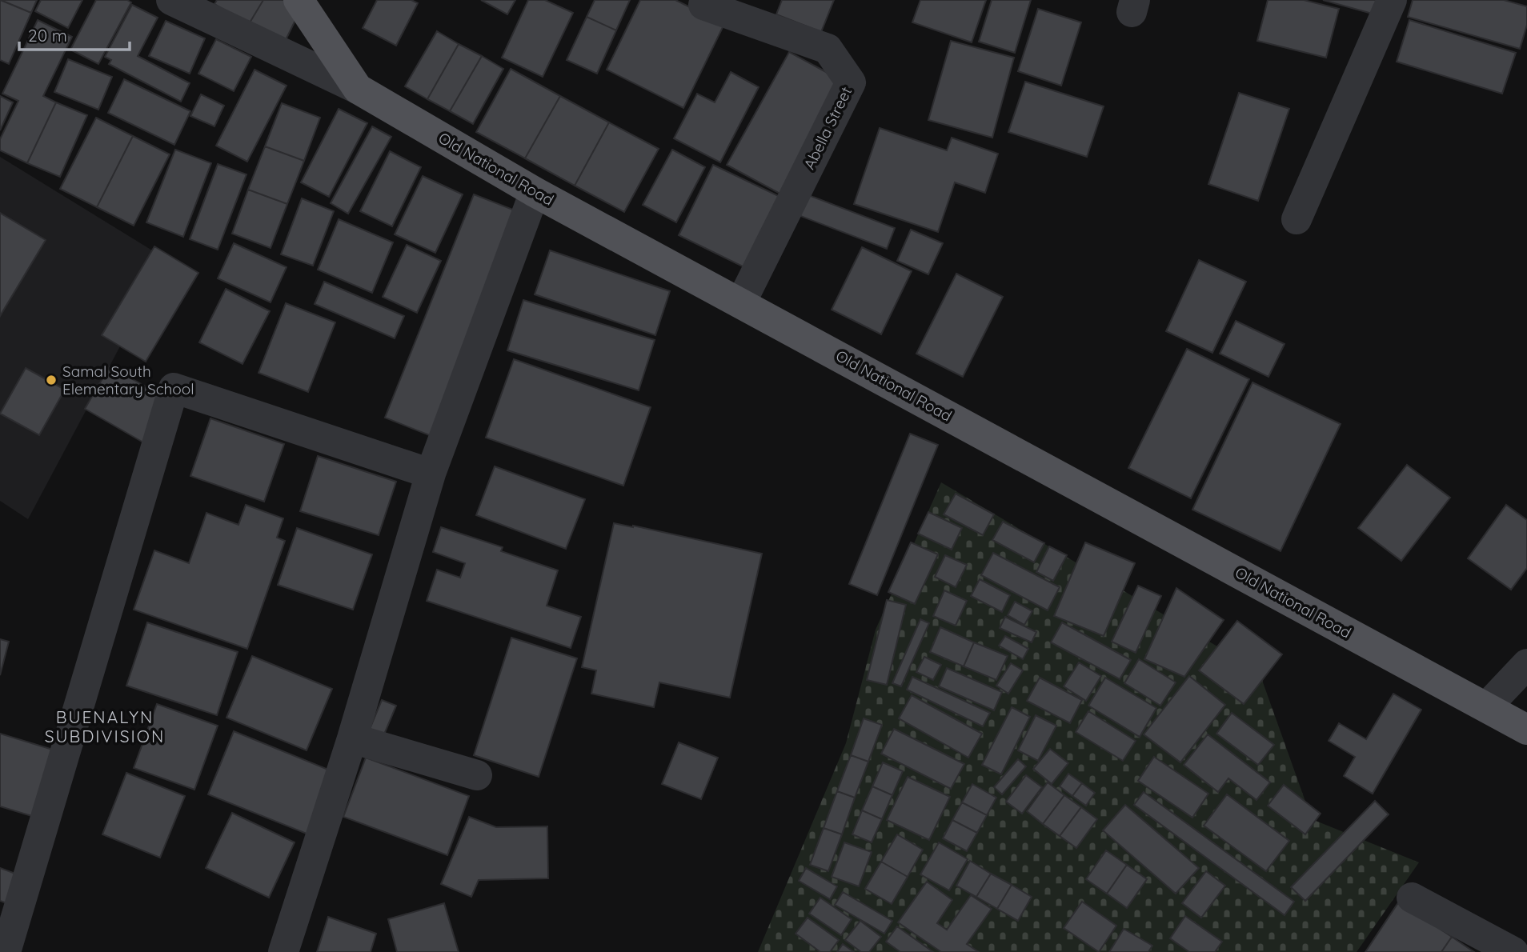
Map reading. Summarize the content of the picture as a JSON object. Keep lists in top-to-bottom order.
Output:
{
  "streets": {
    "main road": ["Old National Road"],
    "street": ["Abella Street"]
  },
  "crossings": [
    ["Abella Street", "Old National Road"]
  ],
  "districts": ["BUENALYN SUBDIVISION"],
  "places": ["Samal South Elementary School"],
  "scale_bar": "20 m"
}
